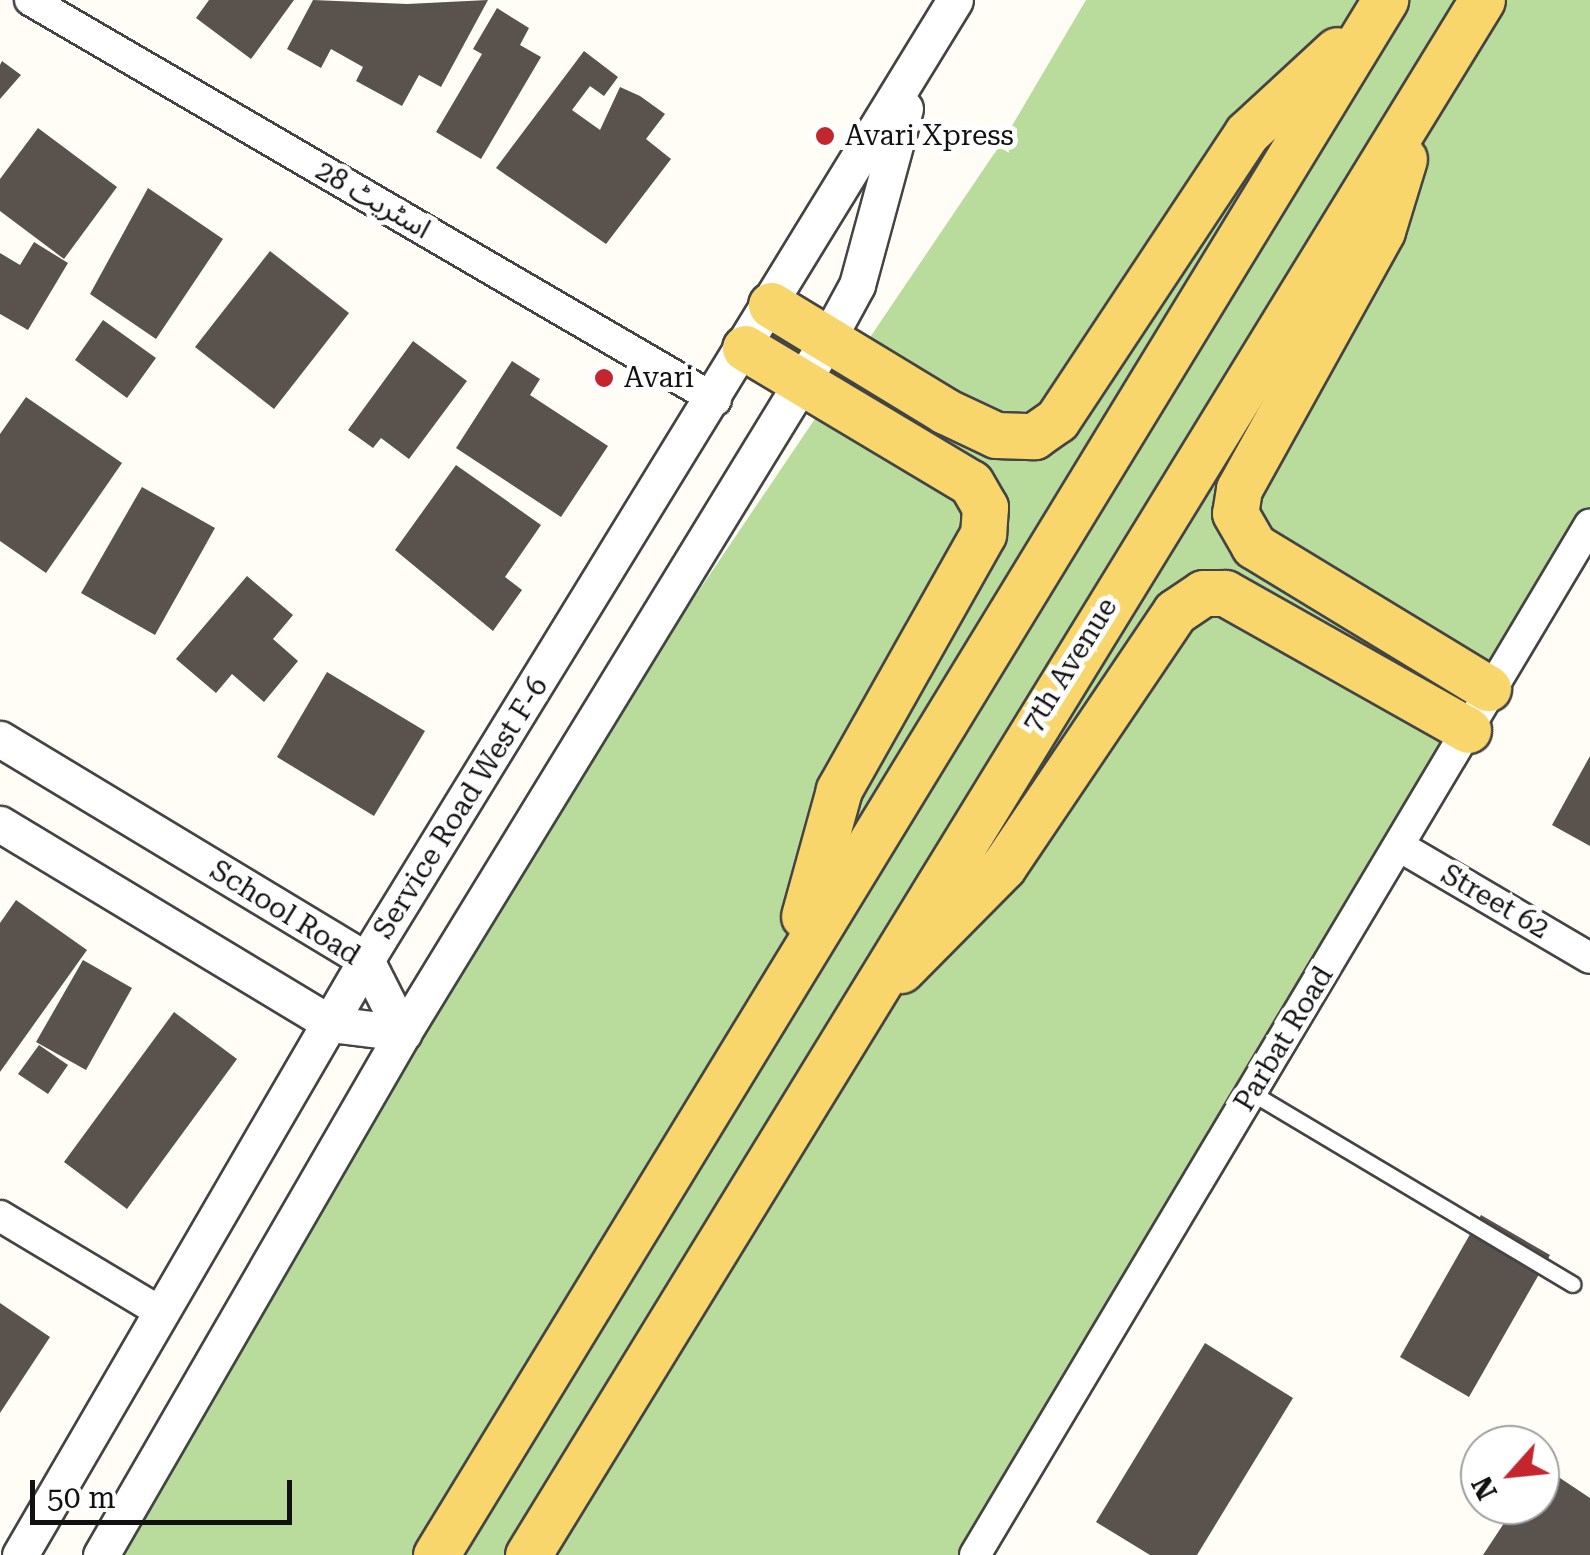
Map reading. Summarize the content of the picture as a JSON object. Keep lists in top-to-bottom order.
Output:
{
  "streets": {
    "main road": ["7th Avenue"],
    "street": [
      "اسٹریٹ 28",
      "Service Road West F-6",
      "Street 62",
      "School Road",
      "Parbat Road"
    ]
  },
  "crossings": [
    ["اسٹریٹ 28", "Service Road West F-6"],
    ["Service Road West F-6", "School Road"],
    ["Street 62", "Parbat Road"]
  ],
  "places": ["Avari Xpress", "Avari"],
  "scale_bar": "50 m",
  "north": "bottom left"
}
